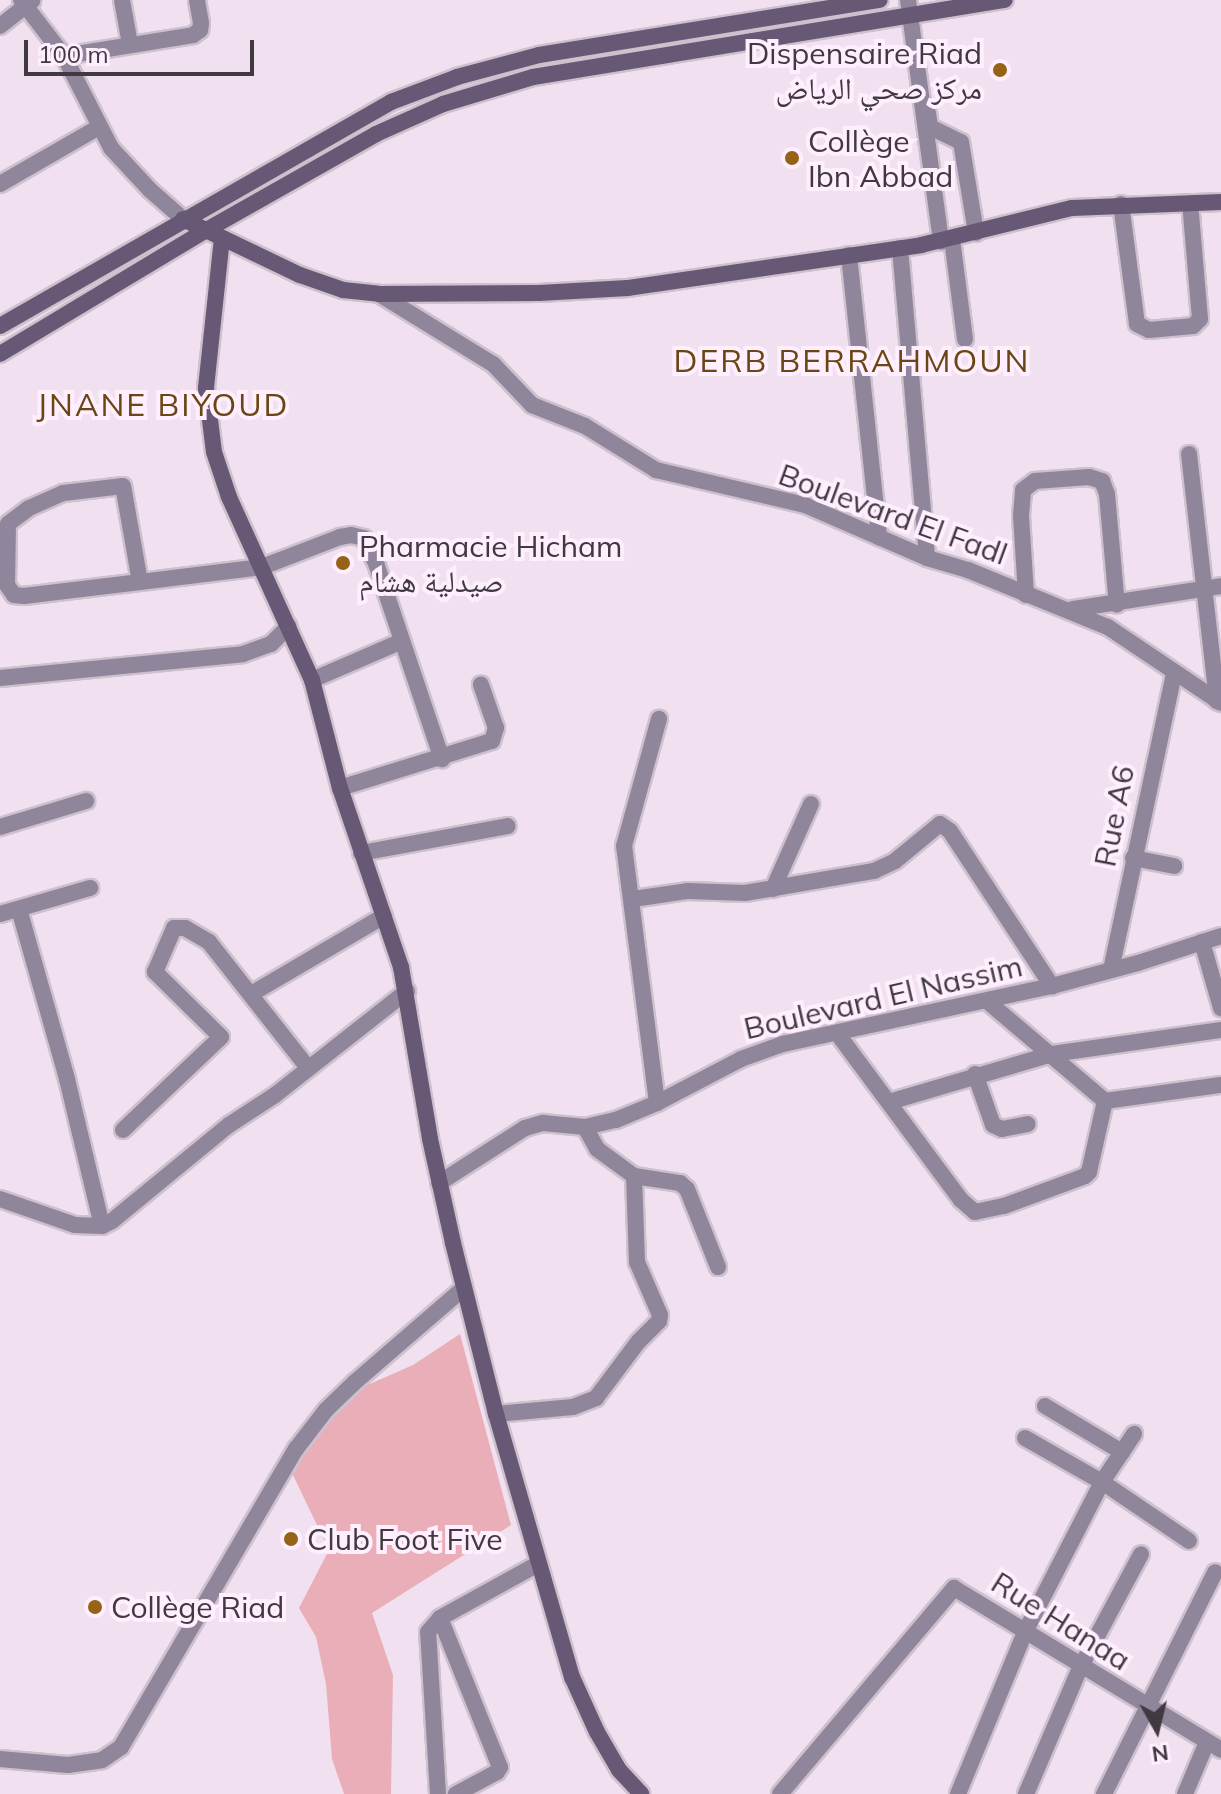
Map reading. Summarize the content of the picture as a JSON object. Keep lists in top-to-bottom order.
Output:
{
  "streets": {
    "street": [
      "Boulevard El Fadl",
      "Rue A6",
      "Boulevard El Nassim",
      "Rue Hanaa"
    ]
  },
  "crossings": [
    ["Boulevard El Fadl", "Rue A6"],
    ["Rue A6", "Boulevard El Nassim"]
  ],
  "districts": ["DERB BERRAHMOUN", "JNANE BIYOUD"],
  "places": [
    "Dispensaire Riad مركز صحي الرياض",
    "Collège Ibn Abbad",
    "Pharmacie Hicham صيدلية هشام",
    "Club Foot Five",
    "Collège Riad"
  ],
  "scale_bar": "100 m",
  "north": "bottom"
}
